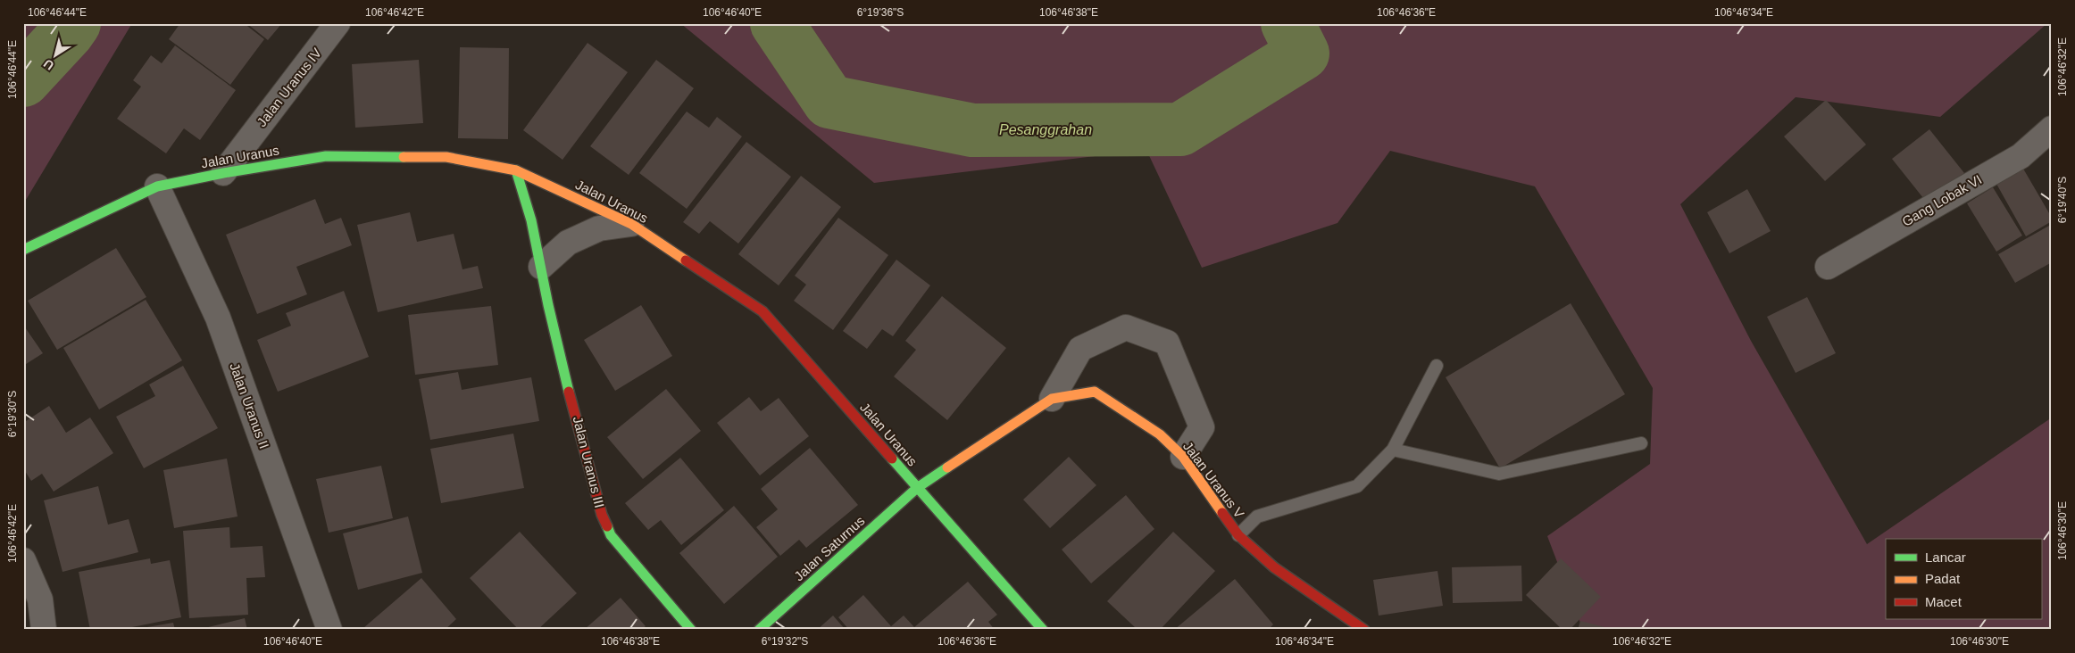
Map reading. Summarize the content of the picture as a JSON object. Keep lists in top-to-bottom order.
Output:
{
  "streets": {
    "street": [
      "Jalan Uranus IV",
      "Jalan Uranus",
      "Gang Lobak VI",
      "Jalan Uranus II",
      "Jalan Uranus III",
      "Jalan Uranus V",
      "Jalan Saturnus"
    ]
  },
  "crossings": [
    ["Jalan Uranus IV", "Jalan Uranus"],
    ["Jalan Uranus", "Jalan Uranus II"],
    ["Jalan Uranus", "Jalan Uranus III"],
    ["Jalan Uranus", "Jalan Uranus V"],
    ["Jalan Uranus", "Jalan Saturnus"],
    ["Jalan Uranus V", "Jalan Saturnus"]
  ],
  "water": ["Pesanggrahan"],
  "legend": ["Lancar", "Padat", "Macet"],
  "north": "bottom left",
  "coordinates": [
    "106°46'44\"E",
    "106°46'42\"E",
    "106°46'40\"E",
    "6°19'36\"S",
    "106°46'38\"E",
    "106°46'36\"E",
    "106°46'34\"E",
    "106°46'32\"E",
    "6°19'40\"S",
    "6°19'30\"S",
    "106°46'30\"E",
    "6°19'32\"S"
  ]
}
